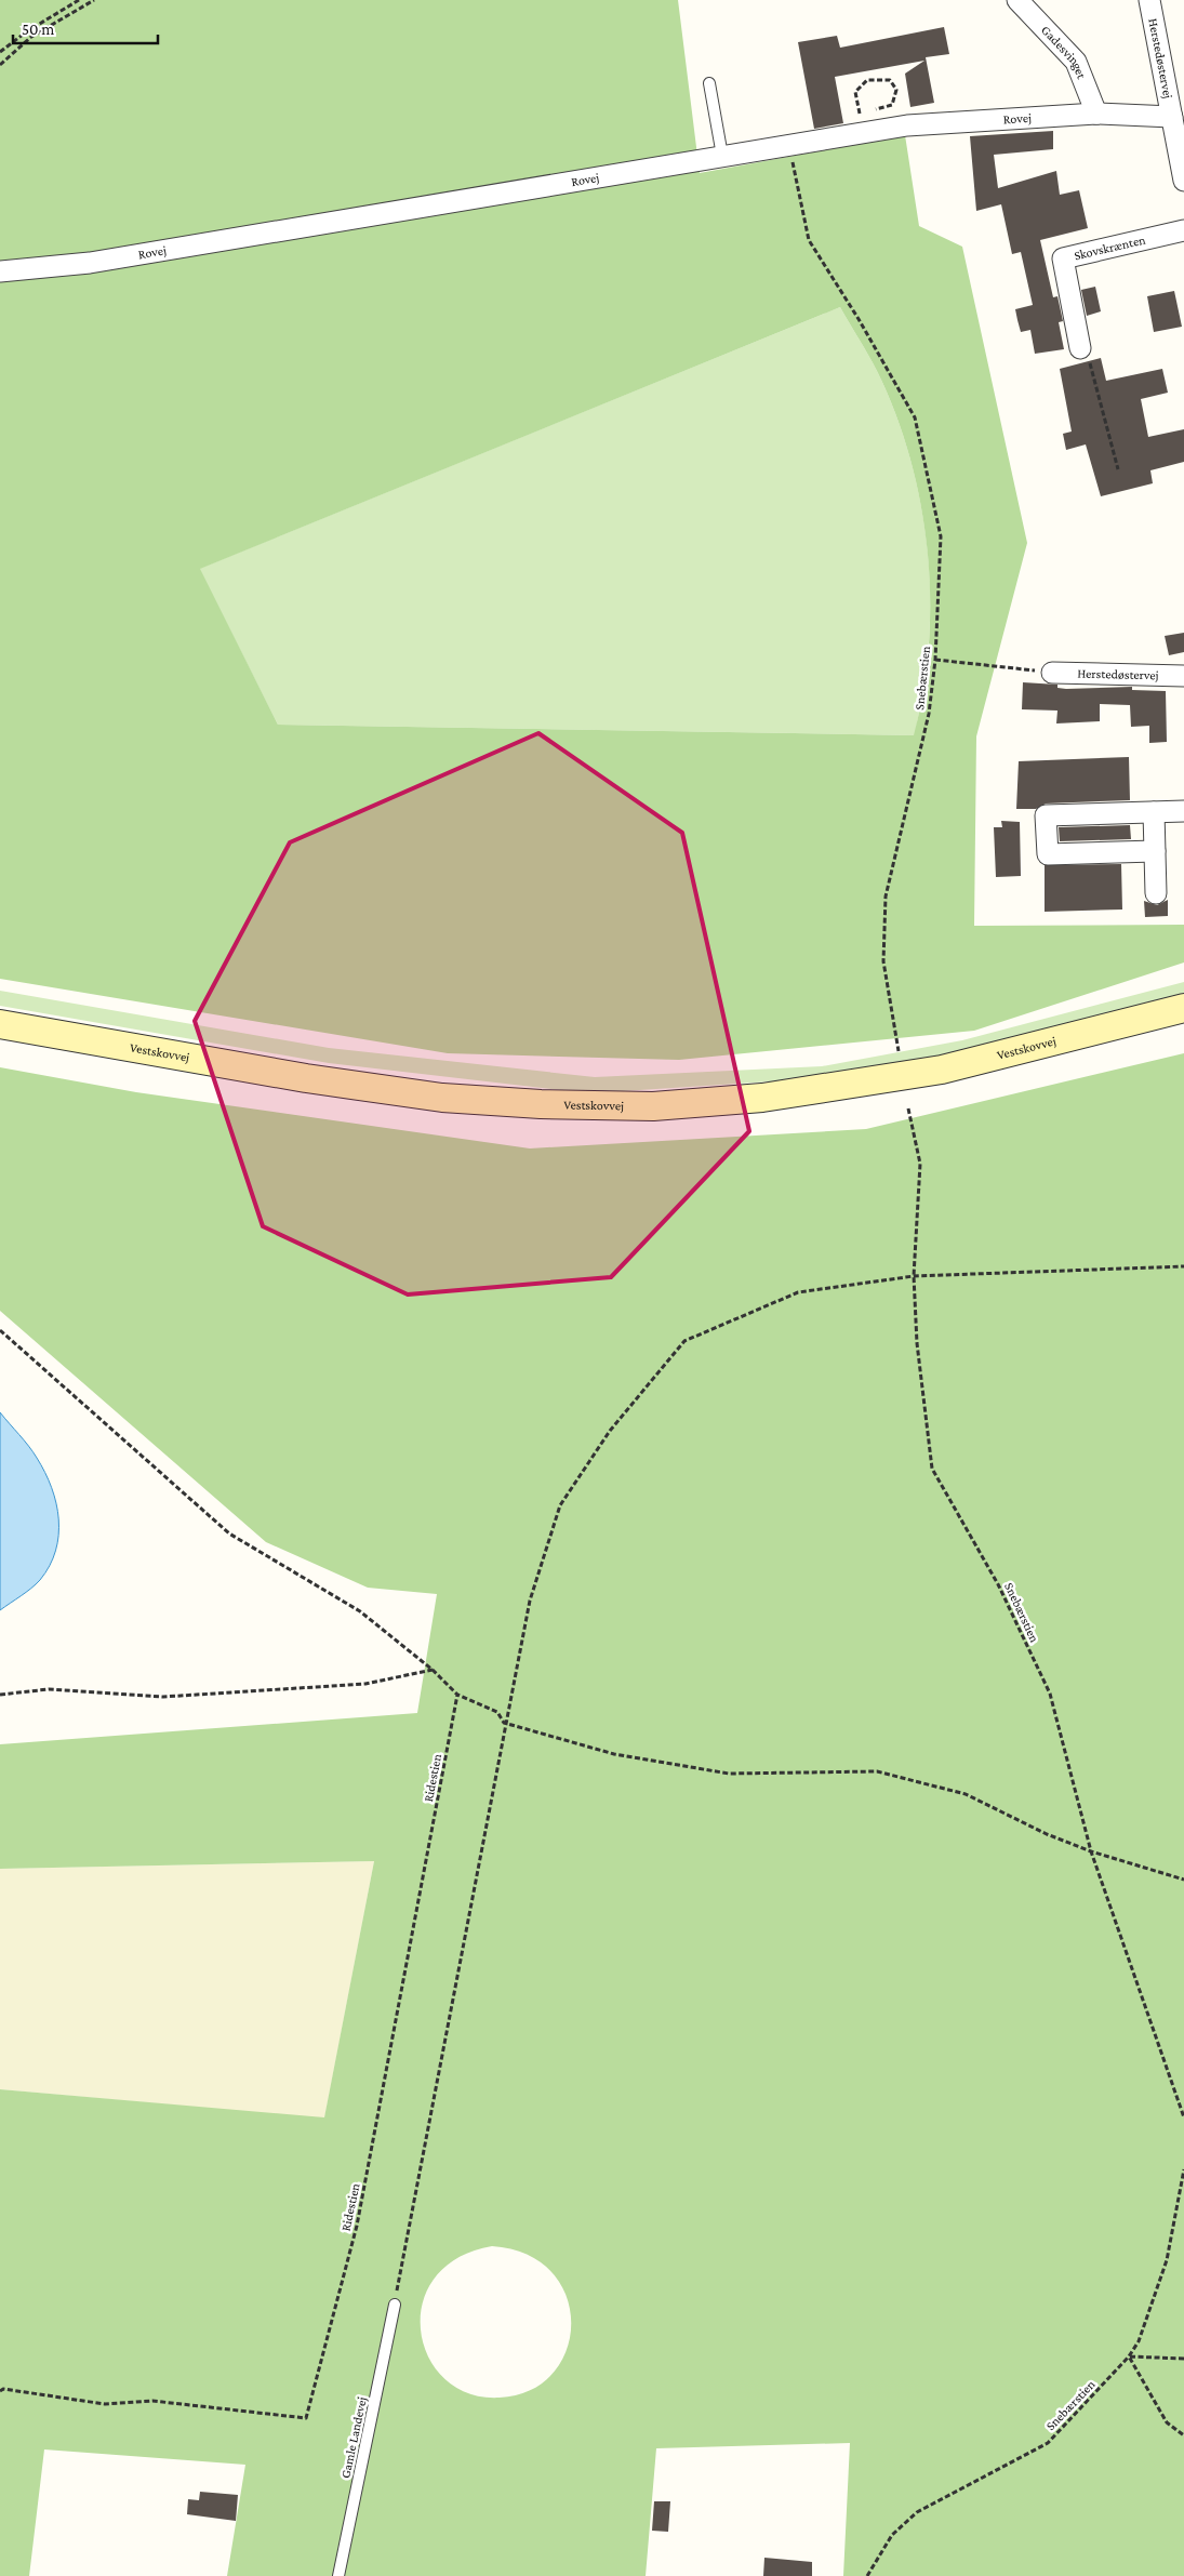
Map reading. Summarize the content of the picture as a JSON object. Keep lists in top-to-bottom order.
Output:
{
  "streets": {
    "street": [
      "Gadesvinget",
      "Herstedøstervej",
      "Rovej",
      "Skovskrænten",
      "Vestskovvej"
    ],
    "lane": ["Gamle Landevej"],
    "path": ["Snebærstien", "Ridestien"]
  },
  "crossings": [
    ["Gadesvinget", "Rovej"],
    ["Herstedøstervej", "Rovej"],
    ["Rovej", "Snebærstien"]
  ],
  "scale_bar": "50 m"
}
